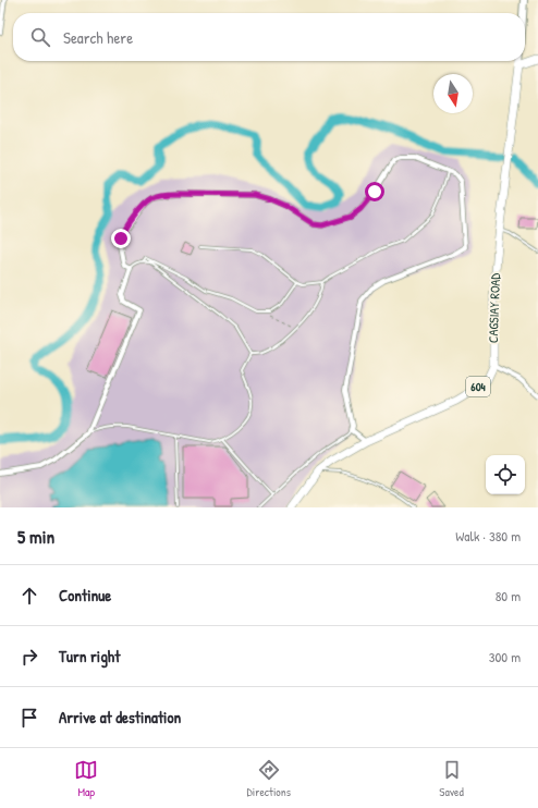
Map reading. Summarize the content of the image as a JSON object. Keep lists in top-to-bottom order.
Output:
{
  "streets": {
    "main road": ["CAGSIAY ROAD", "604"]
  },
  "crossings": [
    ["CAGSIAY ROAD", "604"]
  ],
  "north": "bottom",
  "page": {
    "search": "Search here",
    "heading": ["5 min", "Walk · 380 m"],
    "list": [
      ["Continue", "80 m"],
      ["Turn right", "300 m"],
      "Arrive at destination"
    ],
    "nav": ["Map", "Directions", "Saved"]
  }
}
